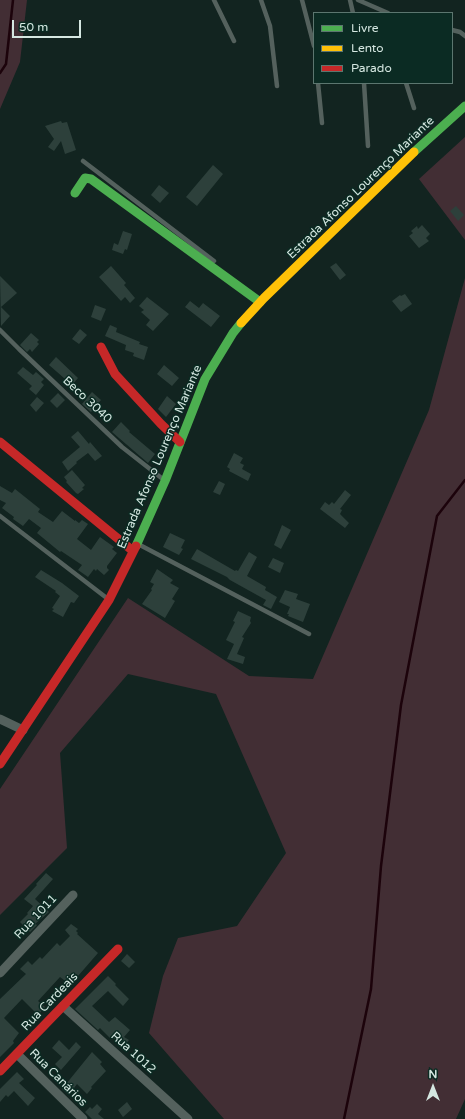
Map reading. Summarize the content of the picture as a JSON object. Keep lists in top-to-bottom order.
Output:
{
  "streets": {
    "main road": ["Estrada Afonso Lourenço Mariante", "Rua Cardeais"],
    "street": ["Rua 1011", "Rua 1012", "Rua Canários"],
    "lane": ["Beco 3040"]
  },
  "crossings": [
    ["Estrada Afonso Lourenço Mariante", "Beco 3040"],
    ["Rua Cardeais", "Rua 1012"],
    ["Rua Cardeais", "Rua Canários"]
  ],
  "legend": ["Livre", "Lento", "Parado"],
  "scale_bar": "50 m",
  "north": "top"
}
